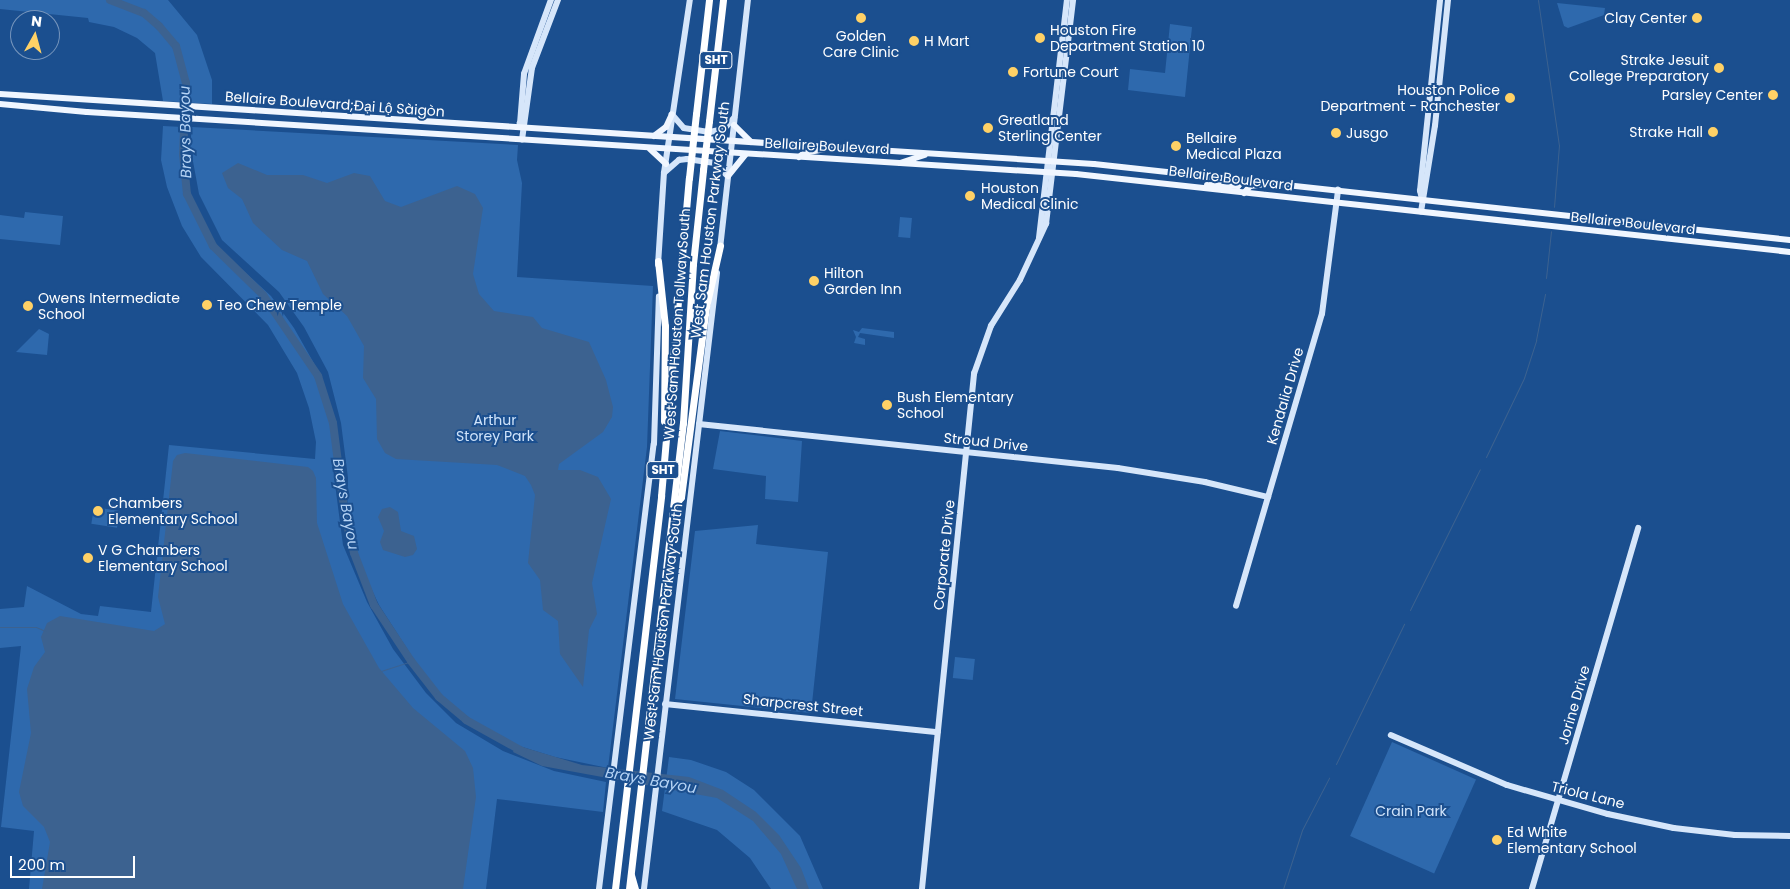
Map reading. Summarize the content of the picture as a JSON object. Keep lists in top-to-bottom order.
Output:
{
  "streets": {
    "highway": ["SHT", "West Sam Houston Tollway South"],
    "main road": ["Bellaire Boulevard;Đại Lộ Sàigòn", "Bellaire Boulevard"],
    "street": [
      "West Sam Houston Parkway South",
      "Kendalia Drive",
      "Stroud Drive",
      "Corporate Drive",
      "Sharpcrest Street",
      "Jorine Drive",
      "Triola Lane"
    ]
  },
  "crossings": [
    ["Bellaire Boulevard;Đại Lộ Sàigòn", "Bellaire Boulevard"],
    ["Bellaire Boulevard", "West Sam Houston Parkway South"],
    ["Bellaire Boulevard", "Kendalia Drive"],
    ["Bellaire Boulevard", "Corporate Drive"],
    ["West Sam Houston Parkway South", "Stroud Drive"],
    ["West Sam Houston Parkway South", "Sharpcrest Street"],
    ["Kendalia Drive", "Stroud Drive"],
    ["Stroud Drive", "Corporate Drive"],
    ["Corporate Drive", "Sharpcrest Street"],
    ["Jorine Drive", "Triola Lane"]
  ],
  "water": ["Brays Bayou"],
  "parks": ["Arthur Storey Park", "Crain Park"],
  "places": [
    "Golden Care Clinic",
    "Clay Center",
    "Houston Fire Department Station 10",
    "H Mart",
    "Strake Jesuit College Preparatory",
    "Fortune Court",
    "Parsley Center",
    "Houston Police Department - Ranchester",
    "Greatland Sterling Center",
    "Strake Hall",
    "Jusgo",
    "Bellaire Medical Plaza",
    "Houston Medical Clinic",
    "Hilton Garden Inn",
    "Teo Chew Temple",
    "Owens Intermediate School",
    "Bush Elementary School",
    "Chambers Elementary School",
    "V G Chambers Elementary School",
    "Ed White Elementary School"
  ],
  "scale_bar": "200 m",
  "north": "top"
}
